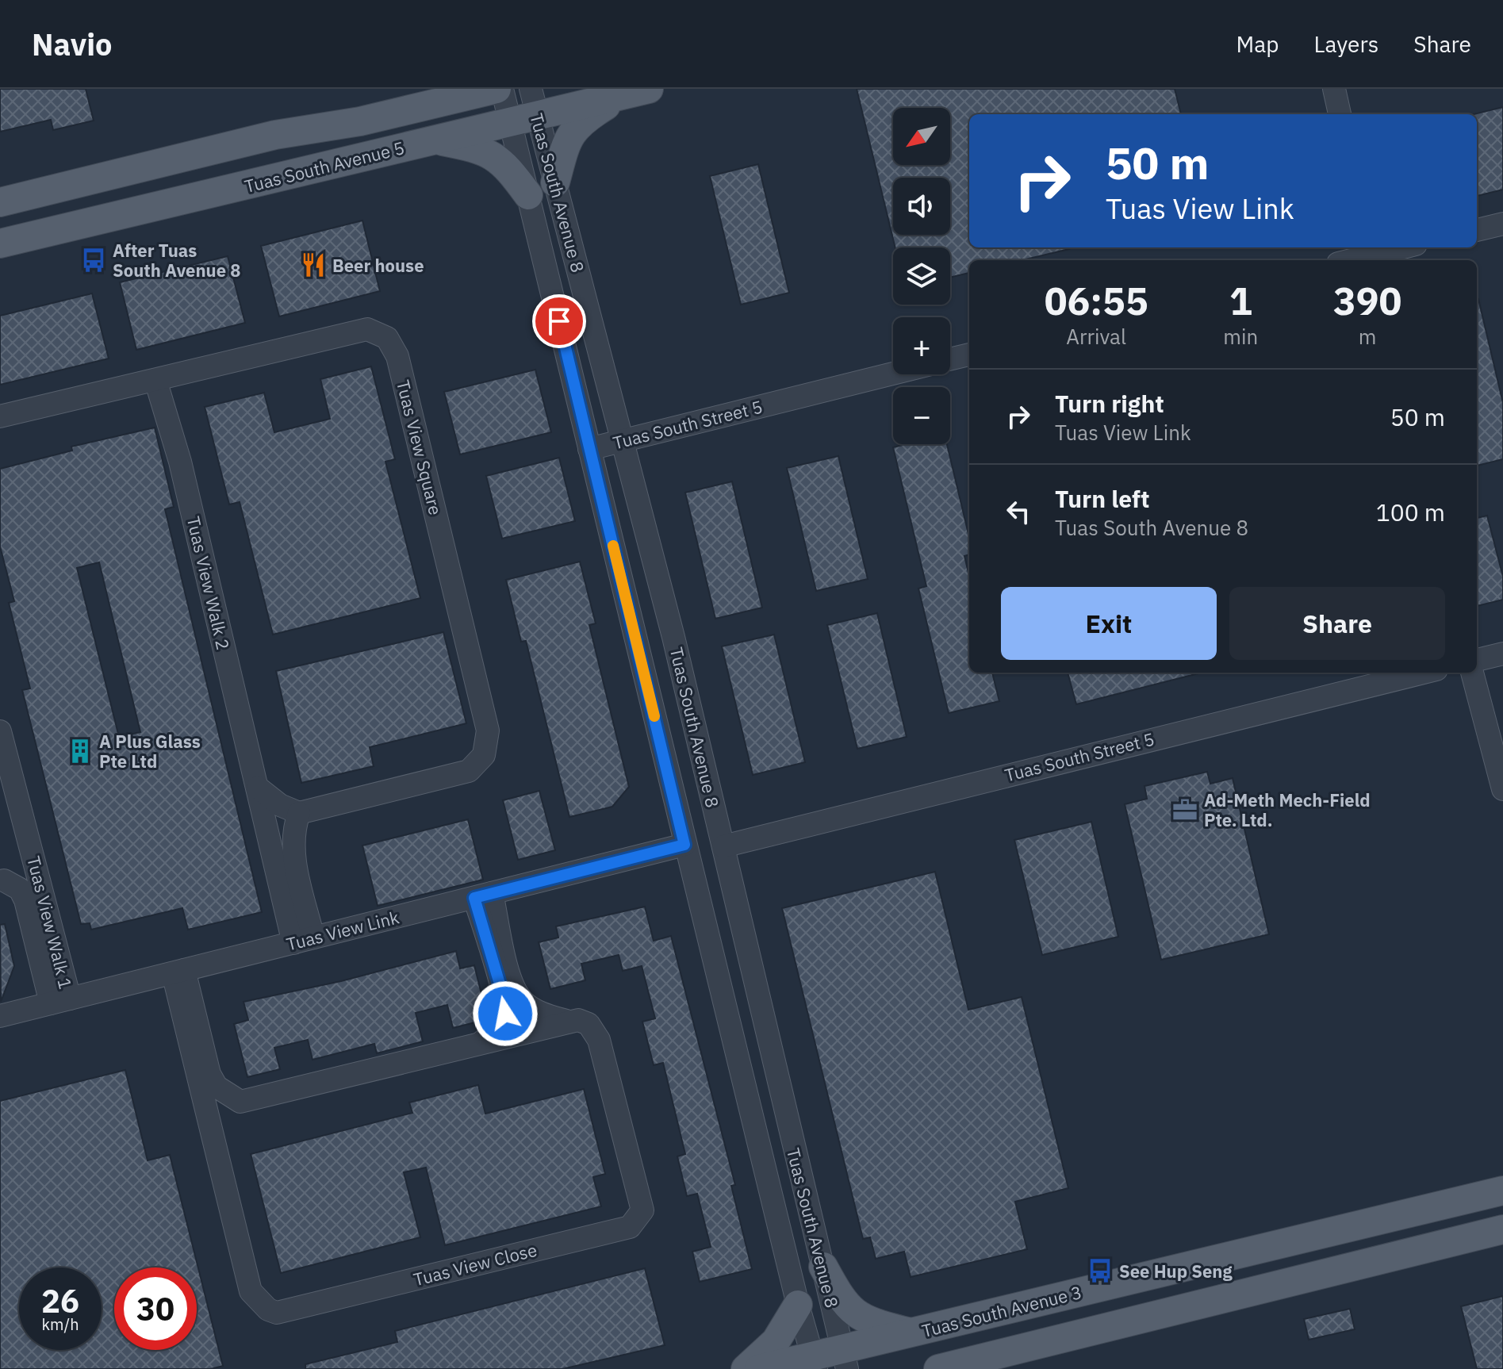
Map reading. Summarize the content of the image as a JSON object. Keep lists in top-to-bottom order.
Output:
{
  "streets": {
    "main road": ["Tuas South Avenue 5", "Tuas South Avenue 3"],
    "street": [
      "Tuas South Avenue 8",
      "Tuas South Street 5",
      "Tuas View Square",
      "Tuas View Walk 2",
      "Tuas View Walk 1",
      "Tuas View Link",
      "Tuas View Close"
    ]
  },
  "crossings": [
    ["Tuas South Avenue 5", "Tuas South Avenue 8"],
    ["Tuas South Avenue 8", "Tuas South Street 5"],
    ["Tuas South Avenue 8", "Tuas View Link"],
    ["Tuas South Avenue 8", "Tuas South Avenue 3"],
    ["Tuas View Square", "Tuas View Walk 2"],
    ["Tuas View Walk 2", "Tuas View Link"],
    ["Tuas View Walk 1", "Tuas View Link"],
    ["Tuas View Link", "Tuas View Close"]
  ],
  "places": {
    "bus stop": ["After Tuas South Avenue 8", "See Hup Seng"],
    "restaurant": ["Beer house"],
    "building": ["A Plus Glass Pte Ltd"],
    "office": ["Ad-Meth Mech-Field Pte. Ltd."]
  },
  "north": "bottom left",
  "page": {
    "header": "Navio",
    "nav": ["Map", "Layers", "Share"],
    "map_buttons": ["+", "−"],
    "turn": ["50 m", "Tuas View Link"],
    "eta": [
      "06:55",
      "Arrival",
      "1",
      "min",
      "390",
      "m"
    ],
    "list": [
      {
        "name": "Turn right",
        "note": "Tuas View Link",
        "value": "50 m"
      },
      {
        "name": "Turn left",
        "note": "Tuas South Avenue 8",
        "value": "100 m"
      }
    ],
    "buttons": ["Exit", "Share"],
    "speed": "26 km/h",
    "limit": "30"
  }
}
